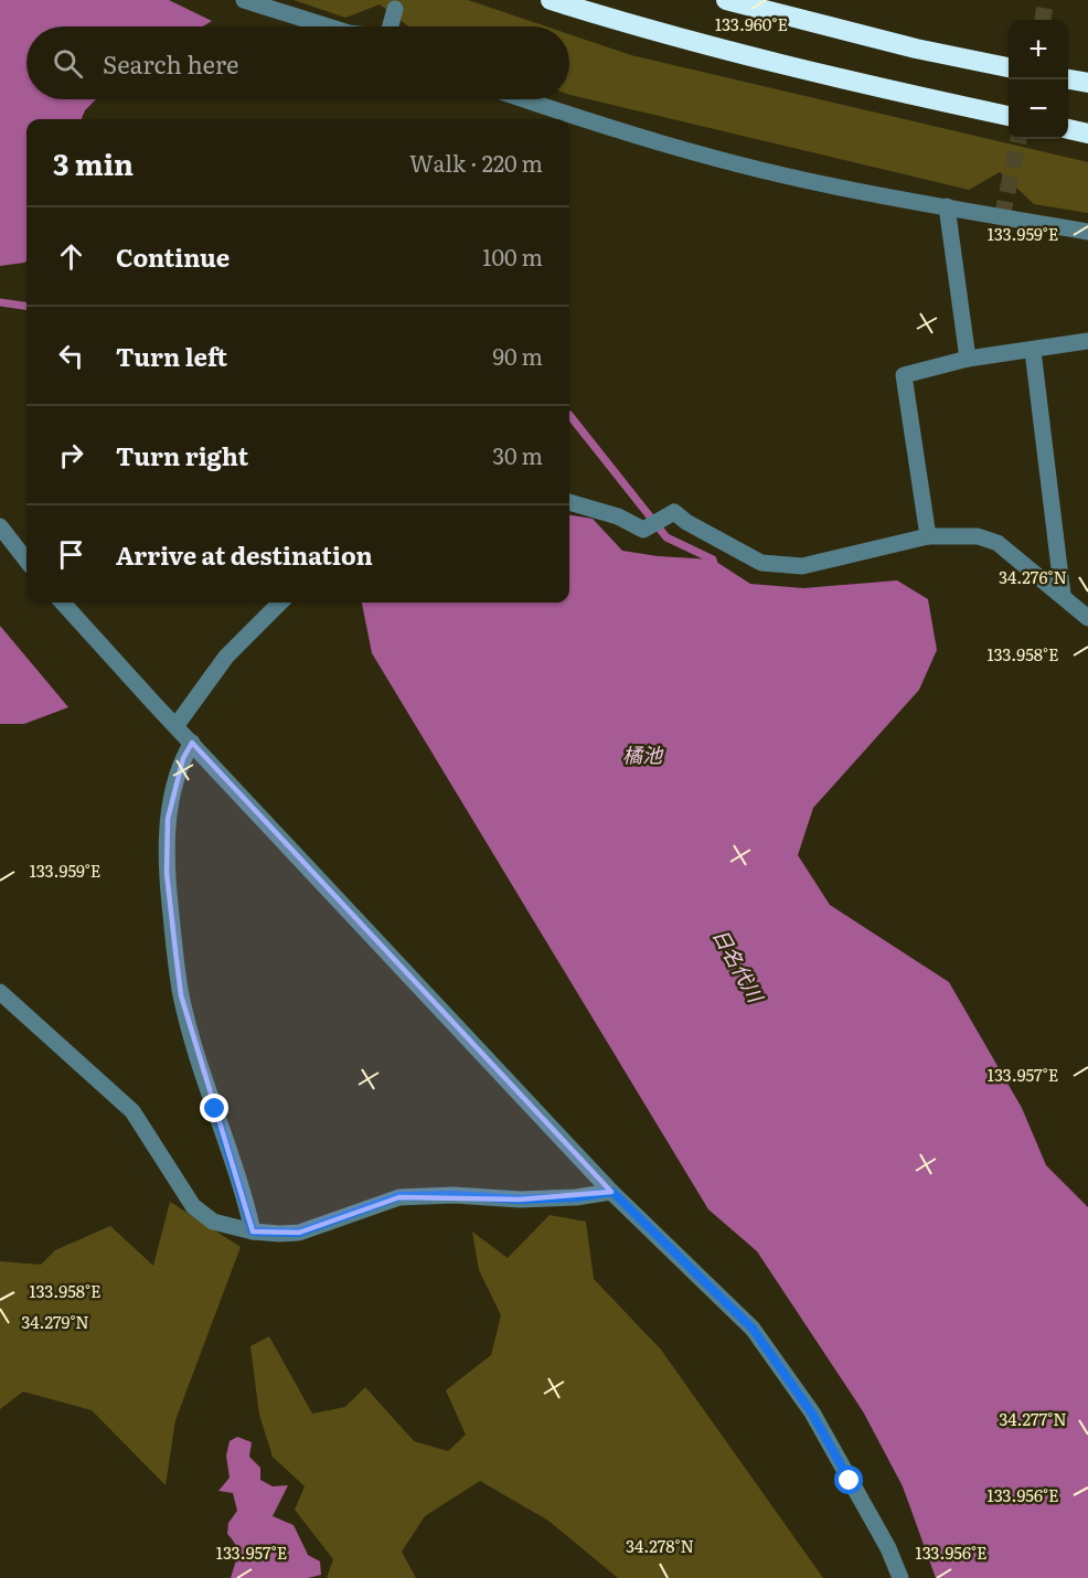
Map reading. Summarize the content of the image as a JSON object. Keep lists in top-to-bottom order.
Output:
{
  "water": ["橘池", "日名代川"],
  "page": {
    "map_buttons": ["+", "−"],
    "search": "Search here",
    "heading": ["3 min", "Walk · 220 m"],
    "list": [
      ["Continue", "100 m"],
      ["Turn left", "90 m"],
      ["Turn right", "30 m"],
      "Arrive at destination"
    ]
  },
  "coordinates": [
    "133.960°E",
    "133.959°E",
    "34.276°N",
    "133.958°E",
    "133.957°E",
    "34.279°N",
    "34.277°N",
    "133.956°E",
    "34.278°N"
  ]
}
